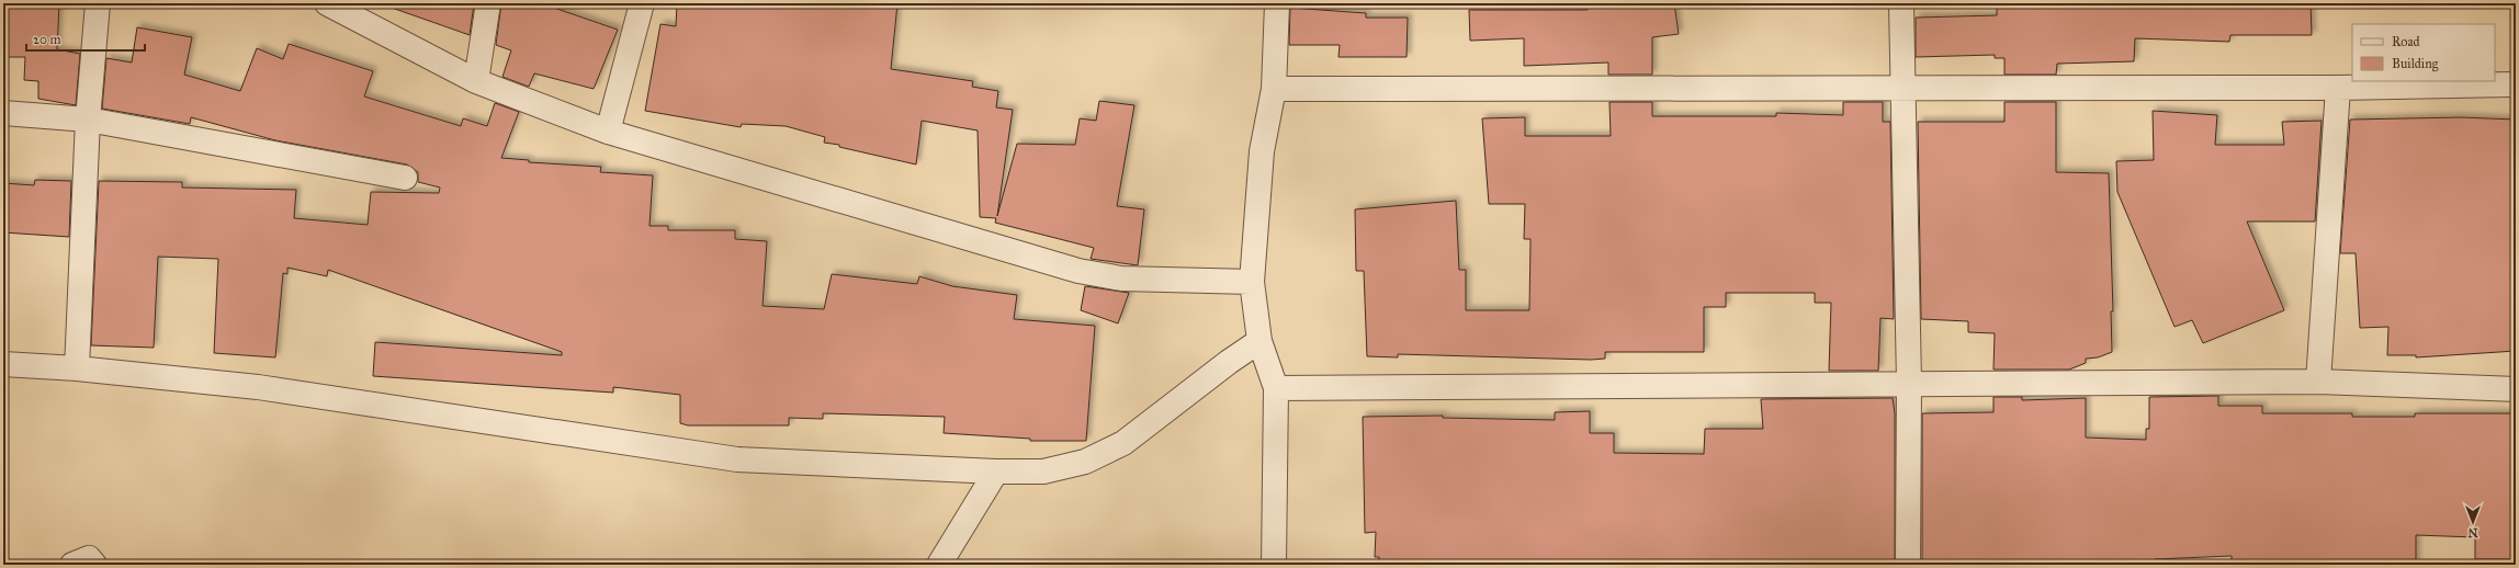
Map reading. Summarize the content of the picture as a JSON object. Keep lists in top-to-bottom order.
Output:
{
  "legend": ["Road", "Building"],
  "scale_bar": "20 m",
  "north": "bottom"
}
